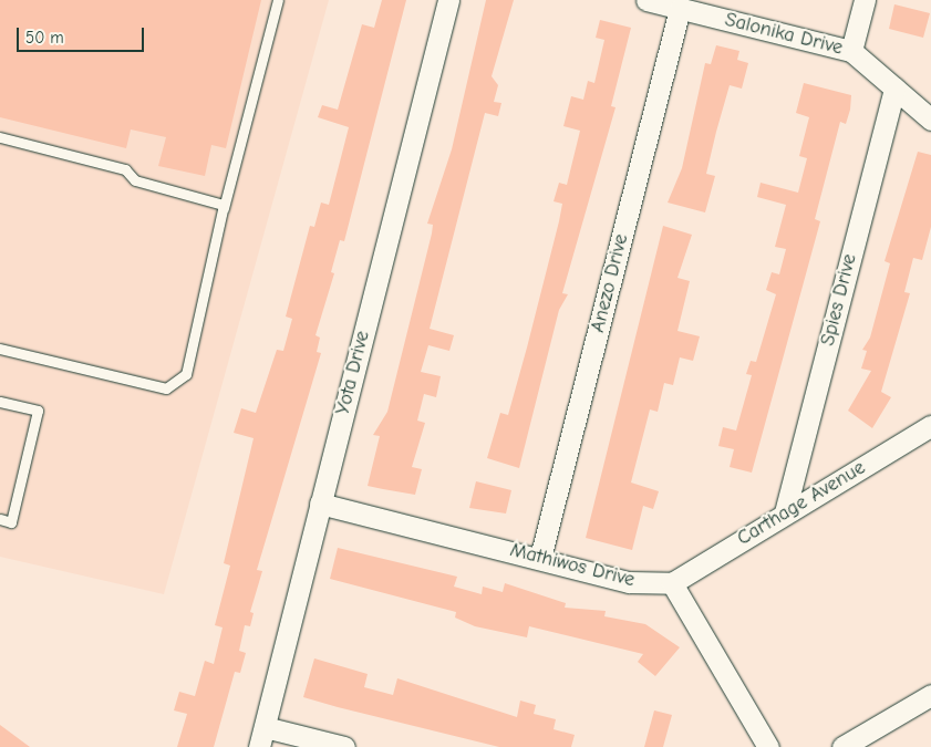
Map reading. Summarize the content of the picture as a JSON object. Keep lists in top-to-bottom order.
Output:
{
  "streets": {
    "street": [
      "Salonika Drive",
      "Anezo Drive",
      "Spies Drive",
      "Yota Drive",
      "Carthage Avenue",
      "Mathiwos Drive"
    ]
  },
  "crossings": [
    ["Salonika Drive", "Anezo Drive"],
    ["Salonika Drive", "Spies Drive"],
    ["Anezo Drive", "Mathiwos Drive"],
    ["Spies Drive", "Carthage Avenue"],
    ["Yota Drive", "Mathiwos Drive"],
    ["Carthage Avenue", "Mathiwos Drive"]
  ],
  "scale_bar": "50 m"
}
